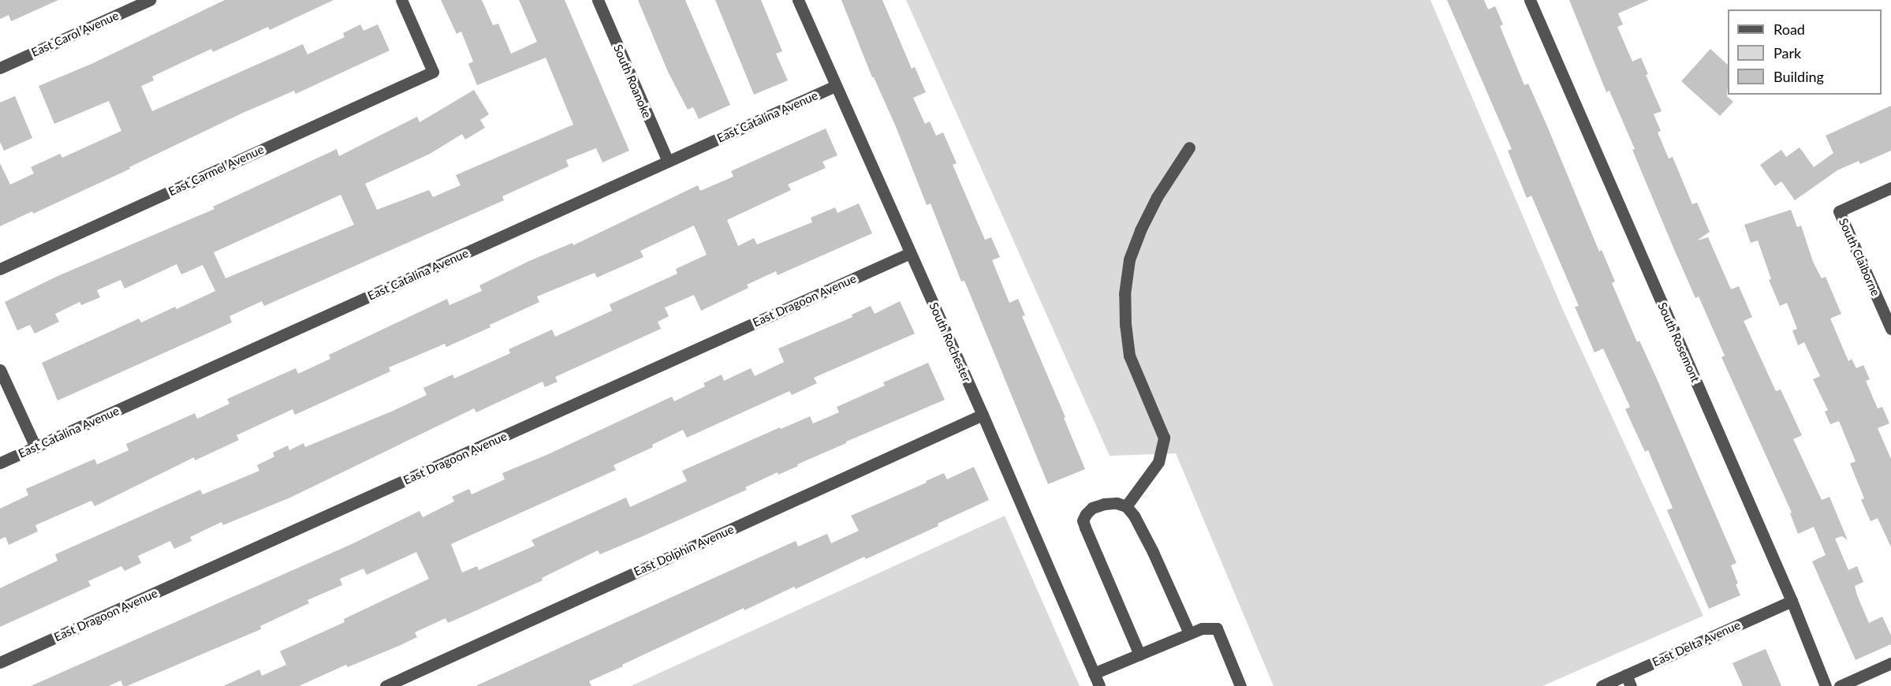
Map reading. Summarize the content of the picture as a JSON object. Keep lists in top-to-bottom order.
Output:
{
  "streets": {
    "street": [
      "East Carol Avenue",
      "South Roanoke",
      "East Catalina Avenue",
      "East Carmel Avenue",
      "South Claiborne",
      "East Dragoon Avenue",
      "South Rochester",
      "South Rosemont",
      "East Dolphin Avenue",
      "East Delta Avenue"
    ]
  },
  "crossings": [
    ["South Roanoke", "East Catalina Avenue"],
    ["East Catalina Avenue", "South Rochester"],
    ["East Dragoon Avenue", "South Rochester"],
    ["South Rochester", "East Dolphin Avenue"],
    ["South Rosemont", "East Delta Avenue"]
  ],
  "legend": ["Road", "Park", "Building"]
}
